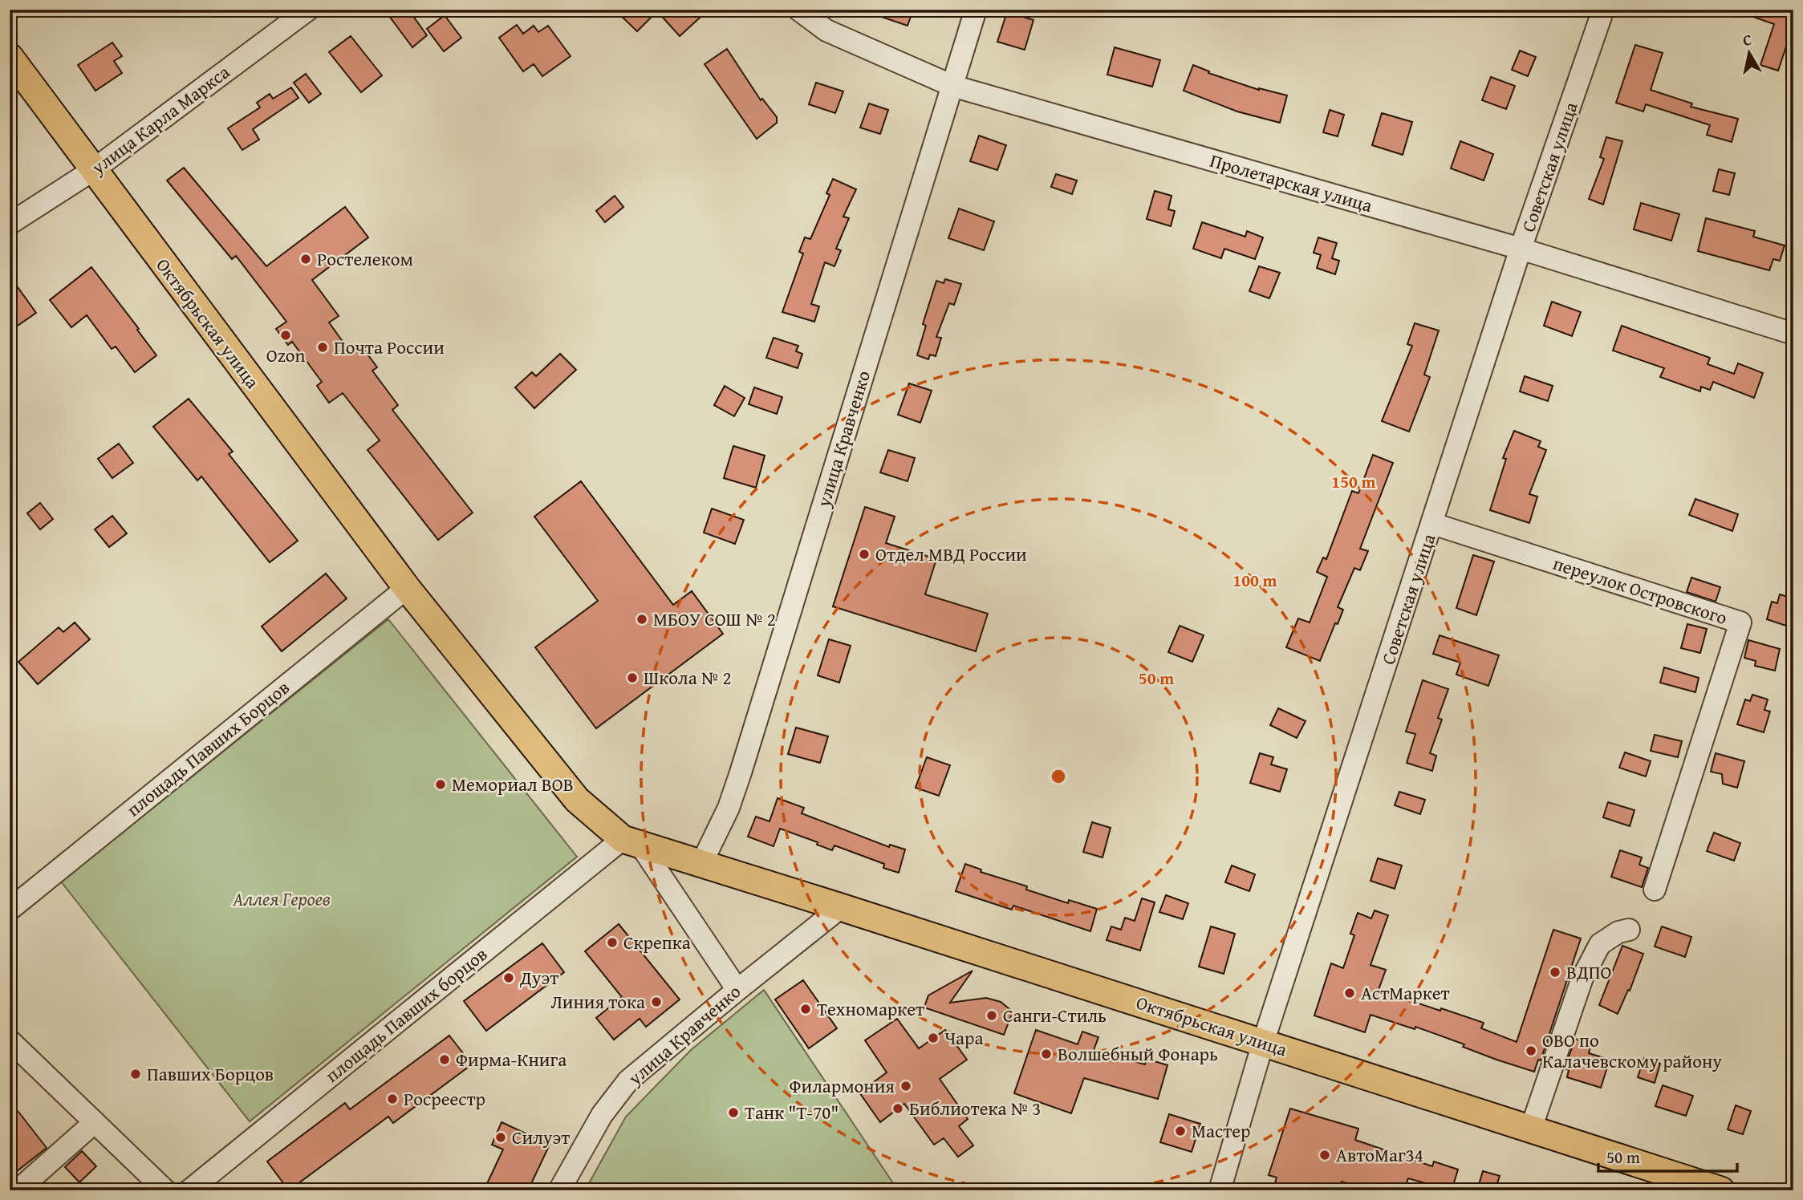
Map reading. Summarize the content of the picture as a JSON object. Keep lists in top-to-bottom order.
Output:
{
  "streets": {
    "main road": ["Октябрьская улица"],
    "street": [
      "улица Карла Маркса",
      "Советская улица",
      "Пролетарская улица",
      "улица Кравченко",
      "переулок Островского",
      "площадь Павших Борцов",
      "площадь Павших борцов"
    ]
  },
  "crossings": [
    ["улица Карла Маркса", "Октябрьская улица"],
    ["Советская улица", "Пролетарская улица"],
    ["Советская улица", "Октябрьская улица"],
    ["Советская улица", "переулок Островского"],
    ["Пролетарская улица", "улица Кравченко"],
    ["Октябрьская улица", "улица Кравченко"],
    ["Октябрьская улица", "площадь Павших Борцов"],
    ["Октябрьская улица", "площадь Павших борцов"]
  ],
  "parks": ["Аллея Героев"],
  "places": [
    "Ростелеком",
    "Ozon",
    "Почта России",
    "Отдел МВД России",
    "МБОУ СОШ № 2",
    "Школа № 2",
    "Мемориал ВОВ",
    "Скрепка",
    "ВДПО",
    "Дуэт",
    "АстМаркет",
    "Линия тока",
    "Техномаркет",
    "Санги-Стиль",
    "Чара",
    "ОВО по Калачевскому району",
    "Волшебный Фонарь",
    "Фирма-Книга",
    "Павших Борцов",
    "Филармония",
    "Росреестр",
    "Библиотека № 3",
    "Танк \"Т-70\"",
    "Мастер",
    "Силуэт",
    "АвтоМаг34"
  ],
  "scale_bar": "50 m",
  "north": "top",
  "rings": ["150 m", "100 m", "50 m"]
}
